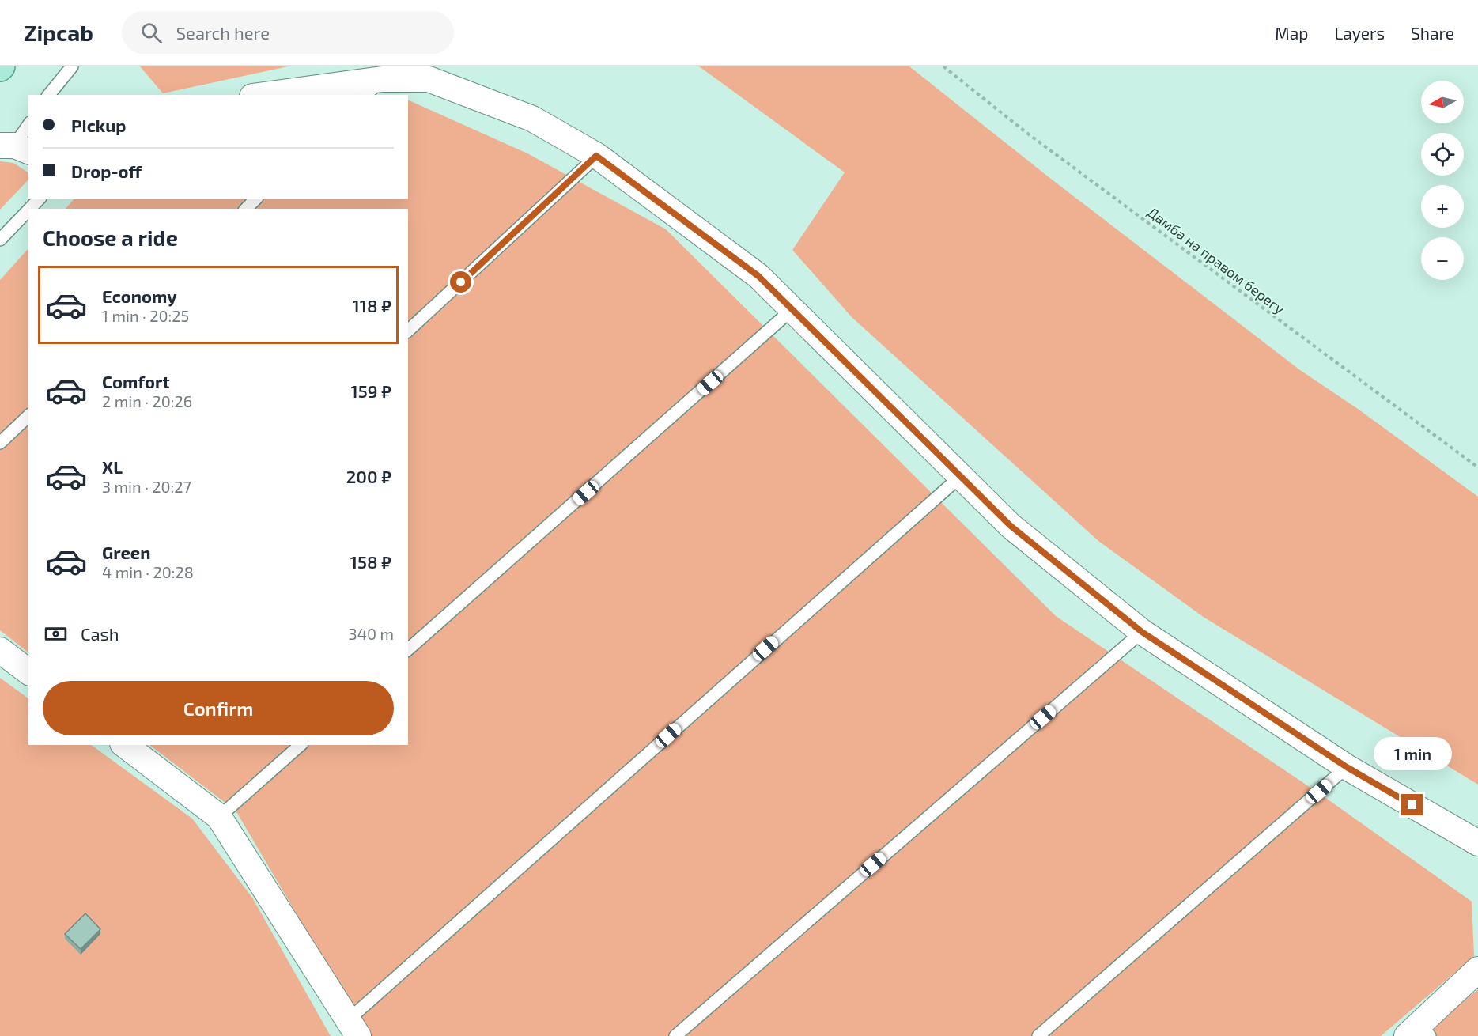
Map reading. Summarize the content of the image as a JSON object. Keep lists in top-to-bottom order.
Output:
{
  "streets": {
    "path": ["Дамба на правом берегу"]
  },
  "north": "left",
  "page": {
    "header": "Zipcab",
    "search": "Search here",
    "nav": ["Map", "Layers", "Share"],
    "map_buttons": ["+", "−"],
    "banner": ["Pickup", "Drop-off"],
    "heading": "Choose a ride",
    "list": [
      {
        "name": "Economy",
        "note": "1 min · 20:25",
        "value": "118 ₽"
      },
      {
        "name": "Comfort",
        "note": "2 min · 20:26",
        "value": "159 ₽"
      },
      {
        "name": "XL",
        "note": "3 min · 20:27",
        "value": "200 ₽"
      },
      {
        "name": "Green",
        "note": "4 min · 20:28",
        "value": "158 ₽"
      }
    ],
    "pay": ["Cash", "340 m"],
    "buttons": "Confirm",
    "bubble": "1 min"
  }
}
